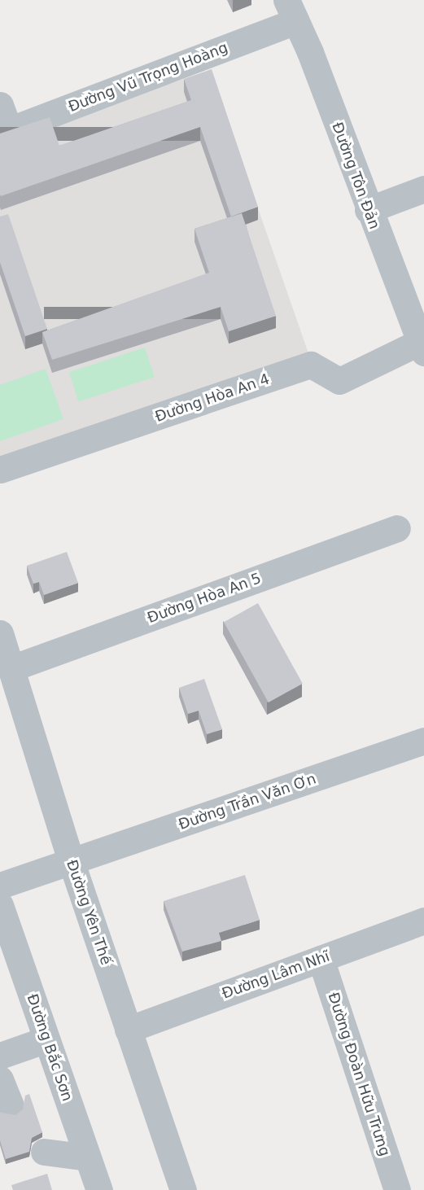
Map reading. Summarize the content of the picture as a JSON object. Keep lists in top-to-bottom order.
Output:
{
  "streets": {
    "street": [
      "Đường Vũ Trọng Hoàng",
      "Đường Tôn Đản",
      "Đường Hòa An 4",
      "Đường Hòa An 5",
      "Đường Trần Văn Ơn",
      "Đường Yên Thế",
      "Đường Lâm Nhĩ",
      "Đường Bắc Sơn",
      "Đường Đoàn Hữu Trưng"
    ]
  },
  "crossings": [
    ["Đường Vũ Trọng Hoàng", "Đường Tôn Đản"],
    ["Đường Tôn Đản", "Đường Hòa An 4"],
    ["Đường Hòa An 5", "Đường Yên Thế"],
    ["Đường Trần Văn Ơn", "Đường Yên Thế"],
    ["Đường Yên Thế", "Đường Lâm Nhĩ"],
    ["Đường Lâm Nhĩ", "Đường Đoàn Hữu Trưng"]
  ]
}
